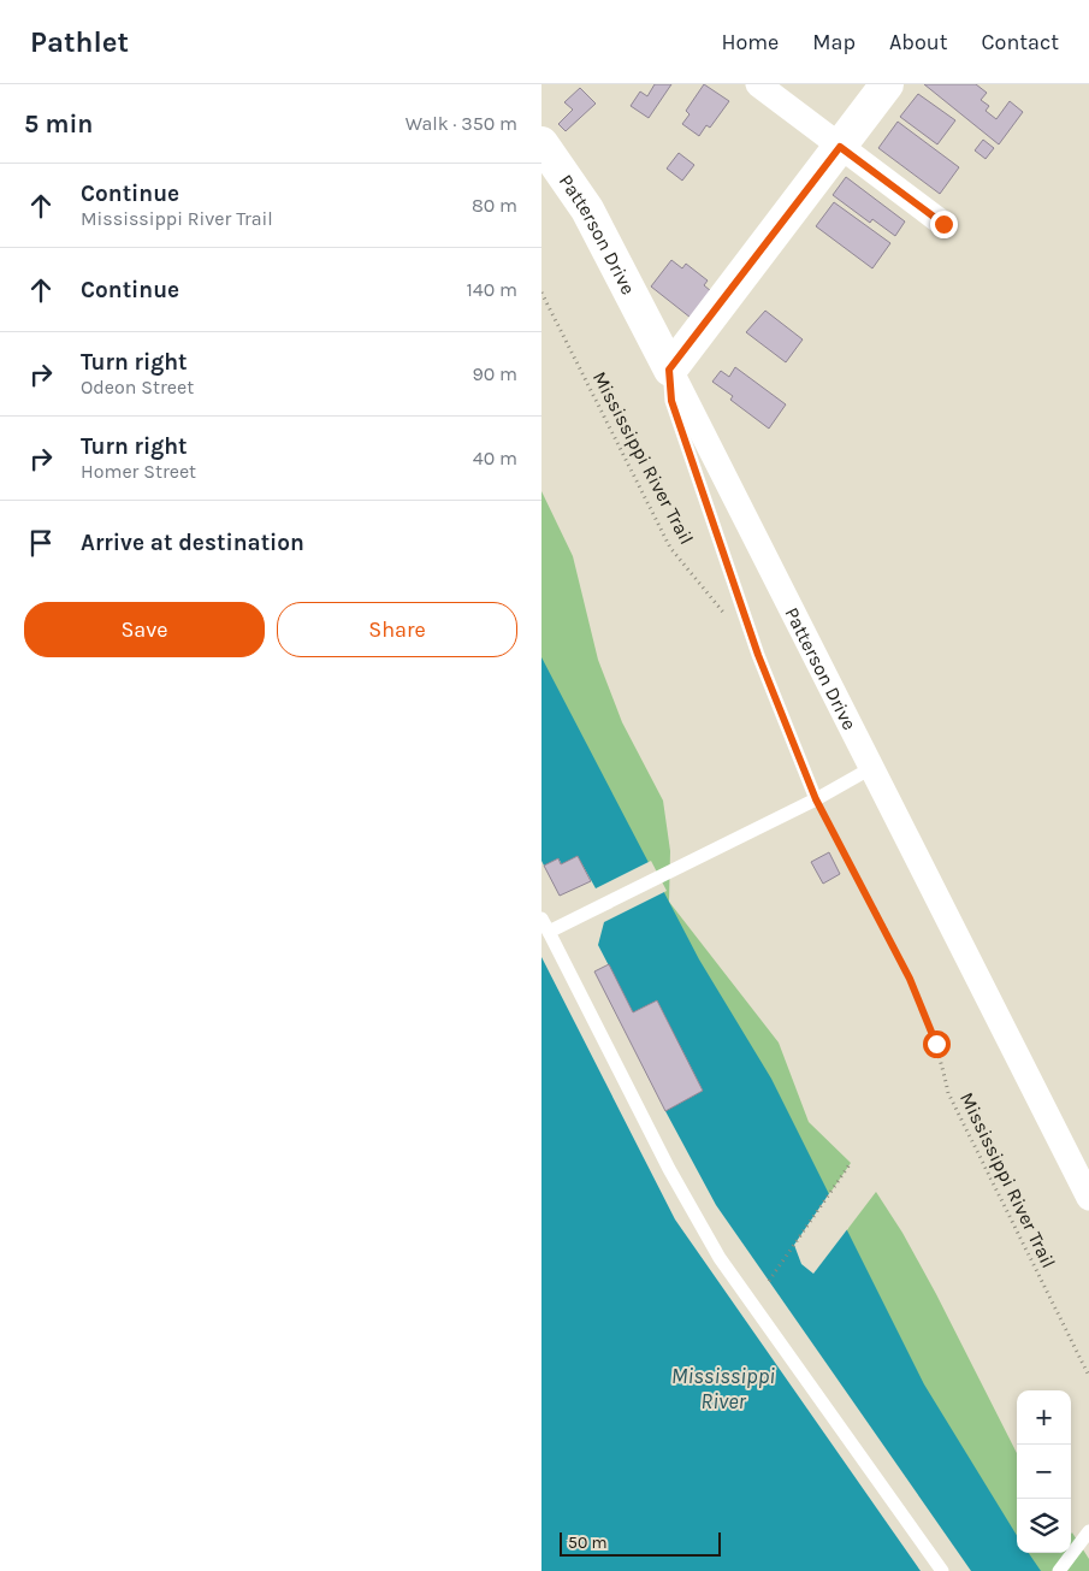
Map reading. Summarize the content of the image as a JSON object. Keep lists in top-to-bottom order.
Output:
{
  "streets": {
    "street": ["Patterson Drive"],
    "path": ["Mississippi River Trail"]
  },
  "water": ["Mississippi River"],
  "scale_bar": "50 m",
  "page": {
    "header": "Pathlet",
    "nav": [
      "Home",
      "Map",
      "About",
      "Contact"
    ],
    "heading": ["5 min", "Walk · 350 m"],
    "list": [
      ["Continue", "Mississippi River Trail", "80 m"],
      ["Continue", "140 m"],
      ["Turn right", "Odeon Street", "90 m"],
      ["Turn right", "Homer Street", "40 m"],
      "Arrive at destination"
    ],
    "buttons": ["Save", "Share"],
    "map_buttons": ["+", "−"],
    "scale": "50 m"
  }
}
